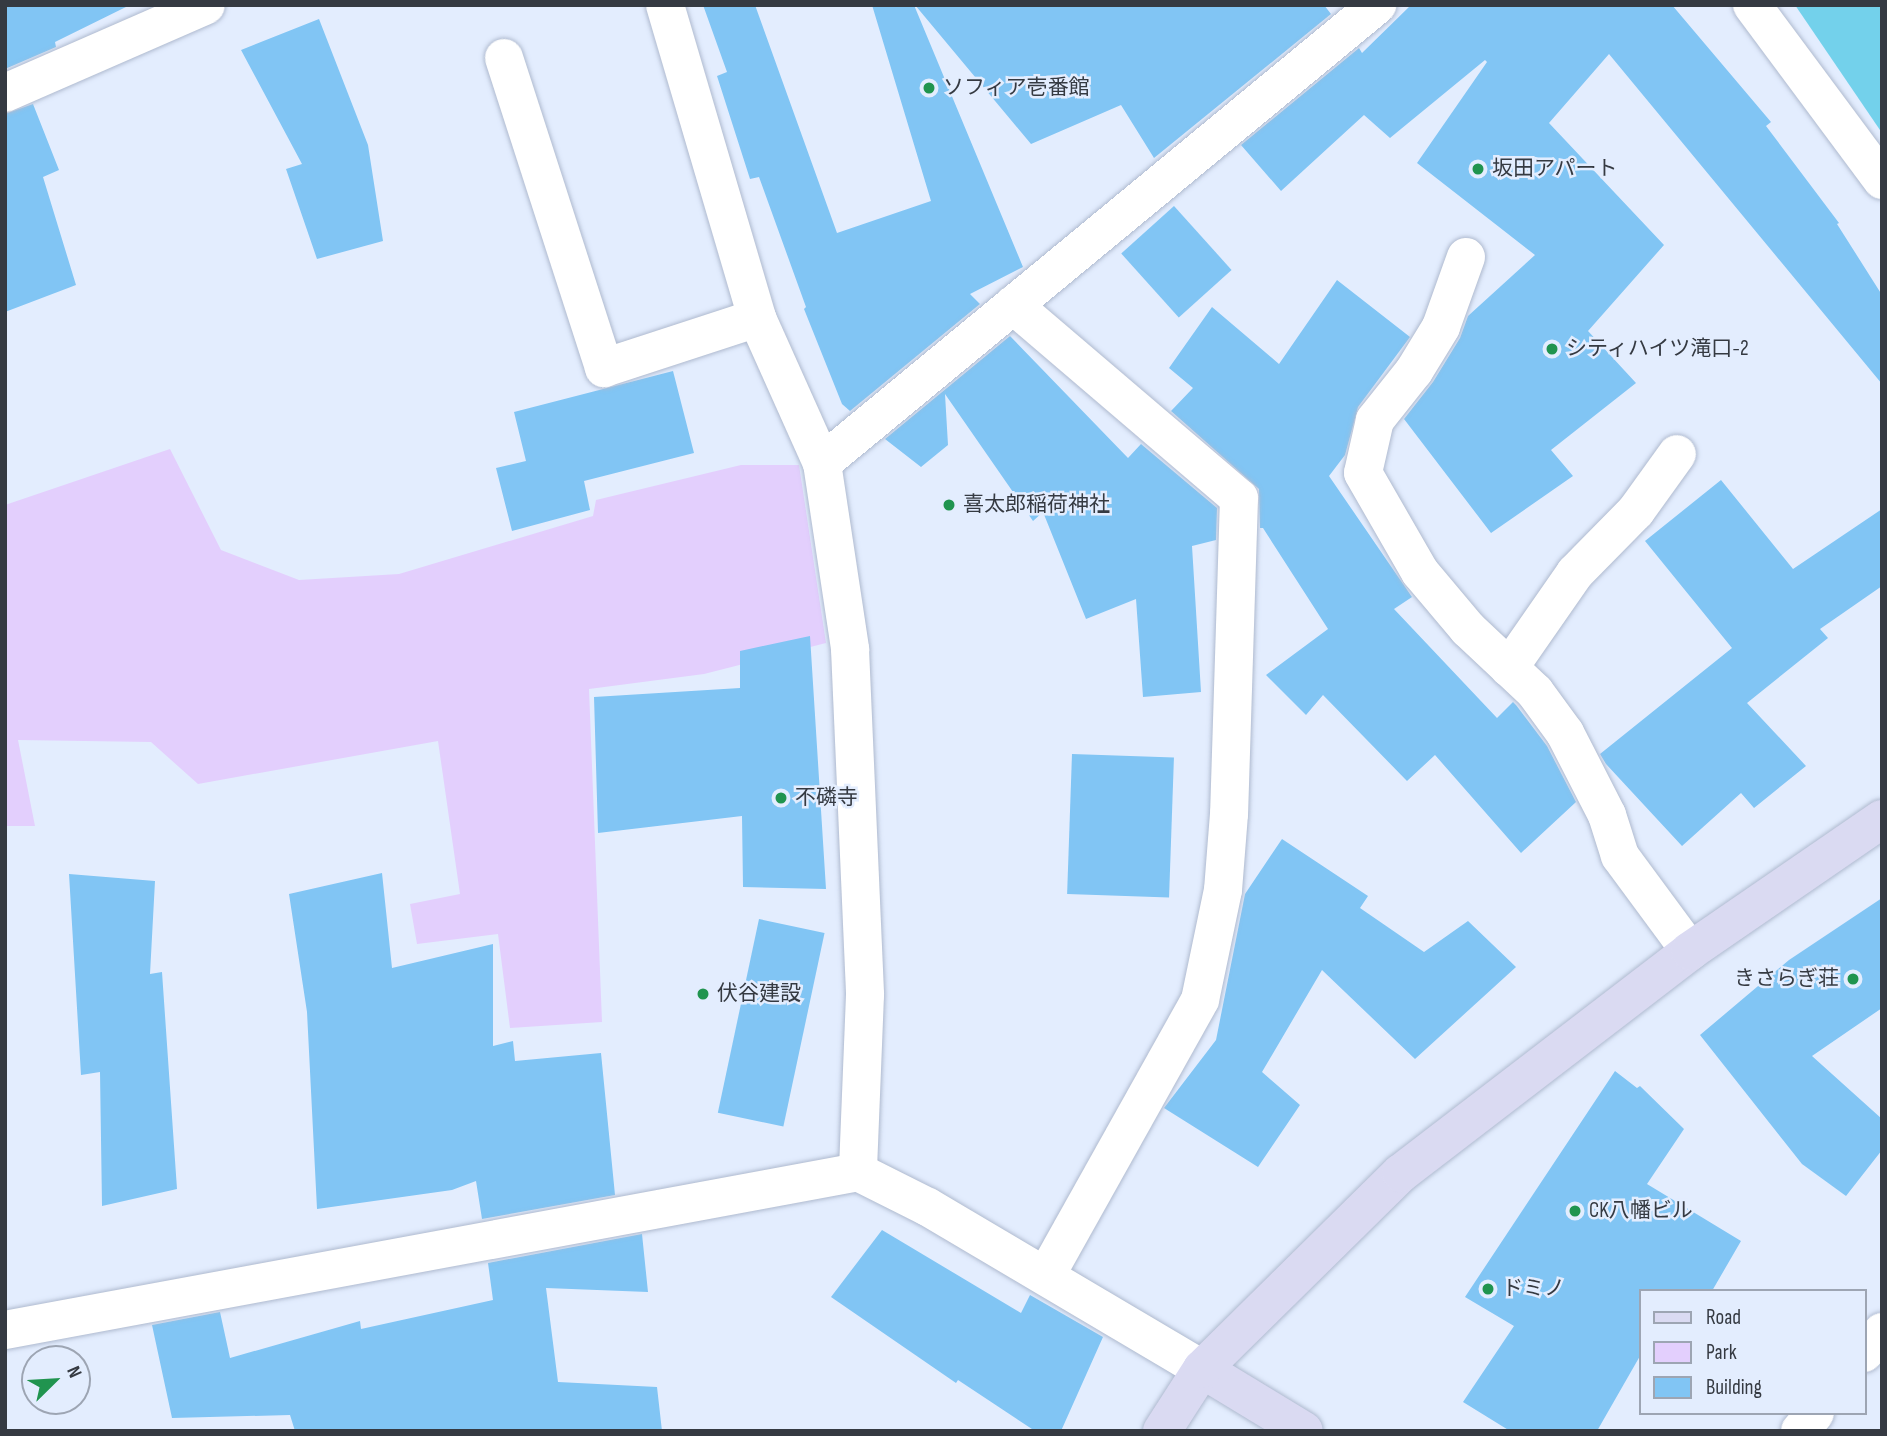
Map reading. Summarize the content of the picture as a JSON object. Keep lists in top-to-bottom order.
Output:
{
  "places": [
    "ソフィア壱番館",
    "坂田アパート",
    "シティハイツ滝口-2",
    "喜太郎稲荷神社",
    "不磷寺",
    "きさらぎ荘",
    "伏谷建設",
    "CK八幡ビル",
    "ドミノ"
  ],
  "legend": ["Road", "Park", "Building"],
  "north": "top right"
}
